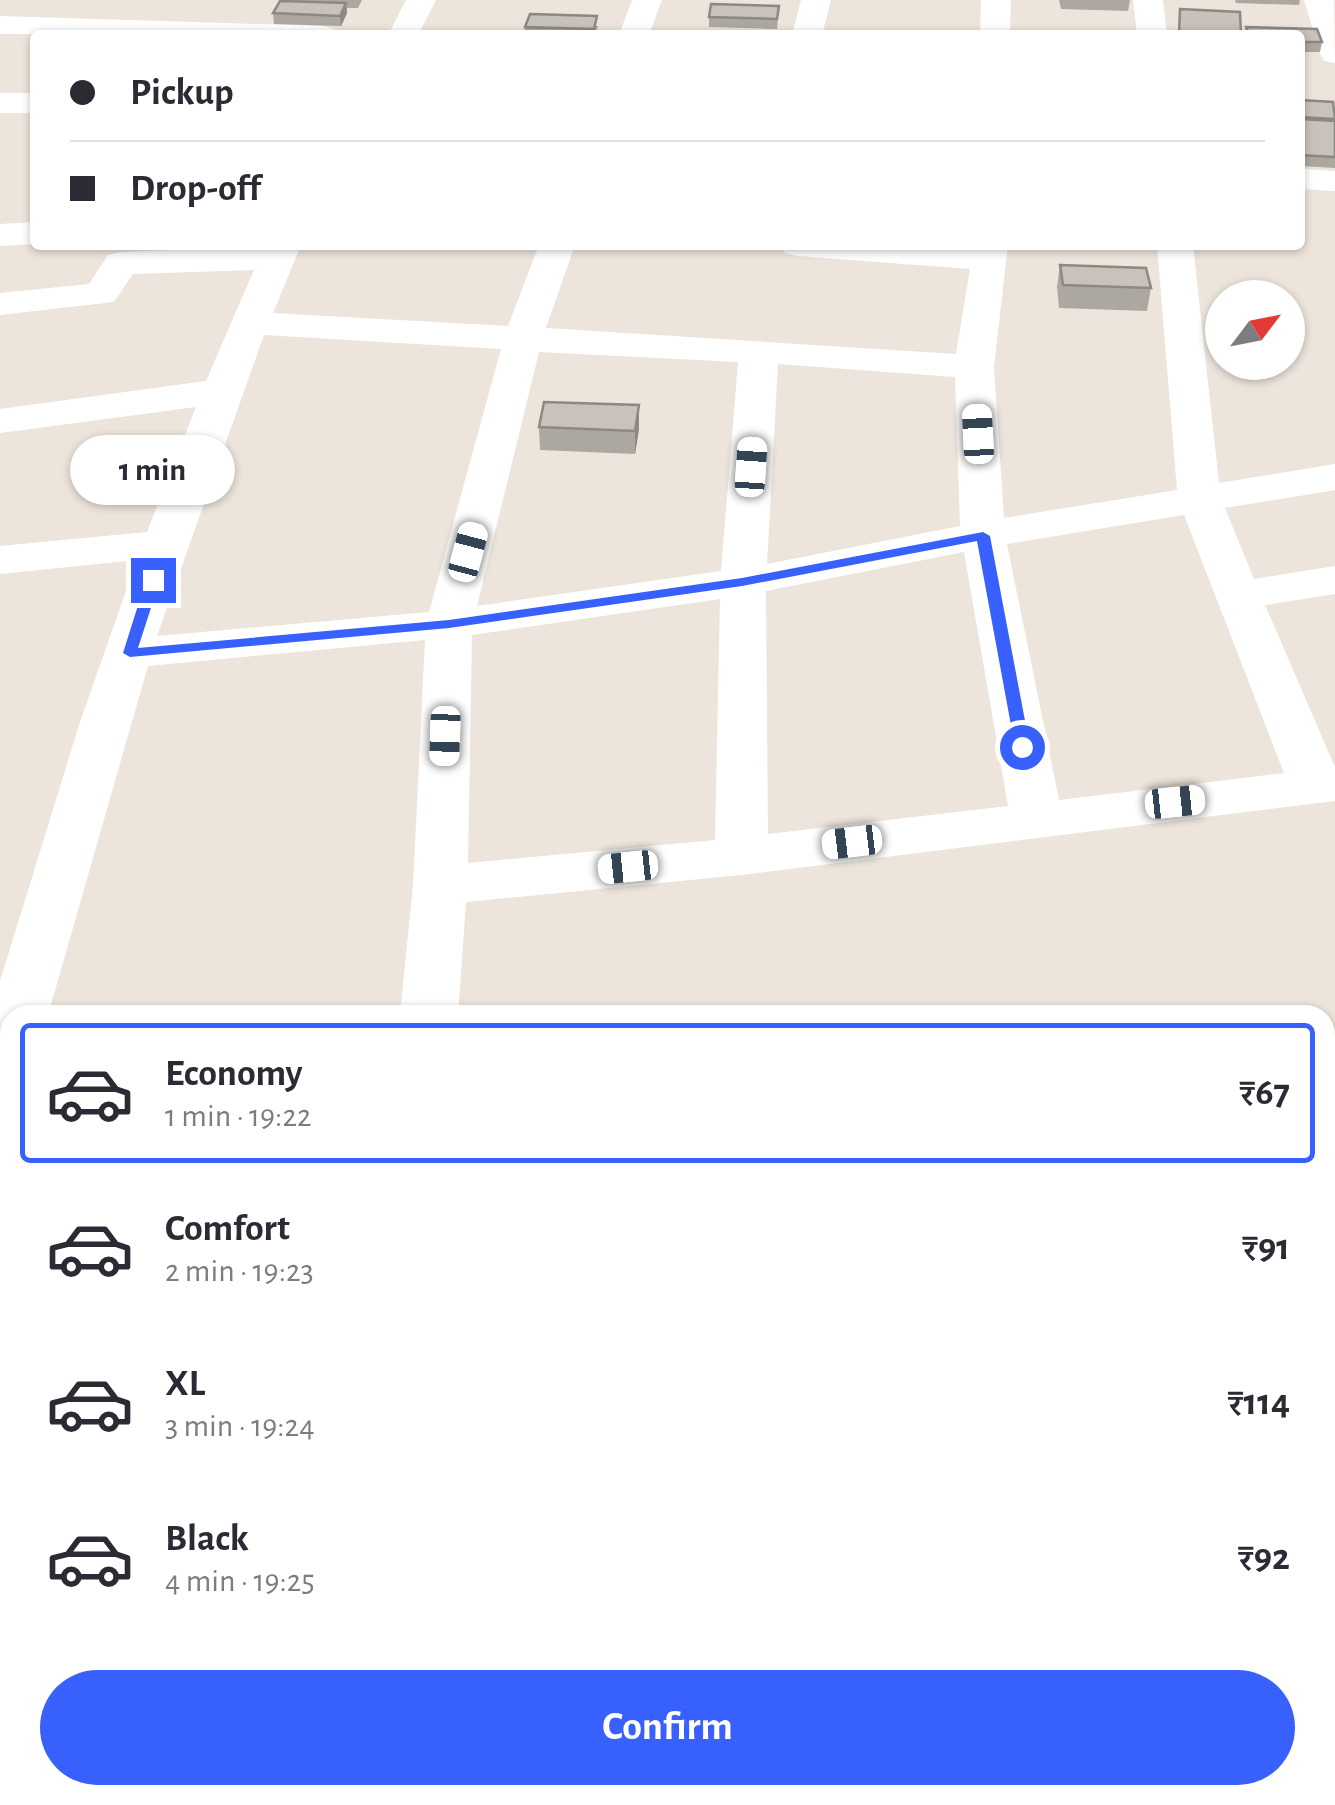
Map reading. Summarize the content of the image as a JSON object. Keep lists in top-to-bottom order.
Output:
{
  "north": "top right",
  "page": {
    "banner": ["Pickup", "Drop-off"],
    "bubble": "1 min",
    "list": [
      {
        "name": "Economy",
        "note": "1 min · 19:22",
        "value": "₹67"
      },
      {
        "name": "Comfort",
        "note": "2 min · 19:23",
        "value": "₹91"
      },
      {
        "name": "XL",
        "note": "3 min · 19:24",
        "value": "₹114"
      },
      {
        "name": "Black",
        "note": "4 min · 19:25",
        "value": "₹92"
      }
    ],
    "buttons": "Confirm"
  }
}
